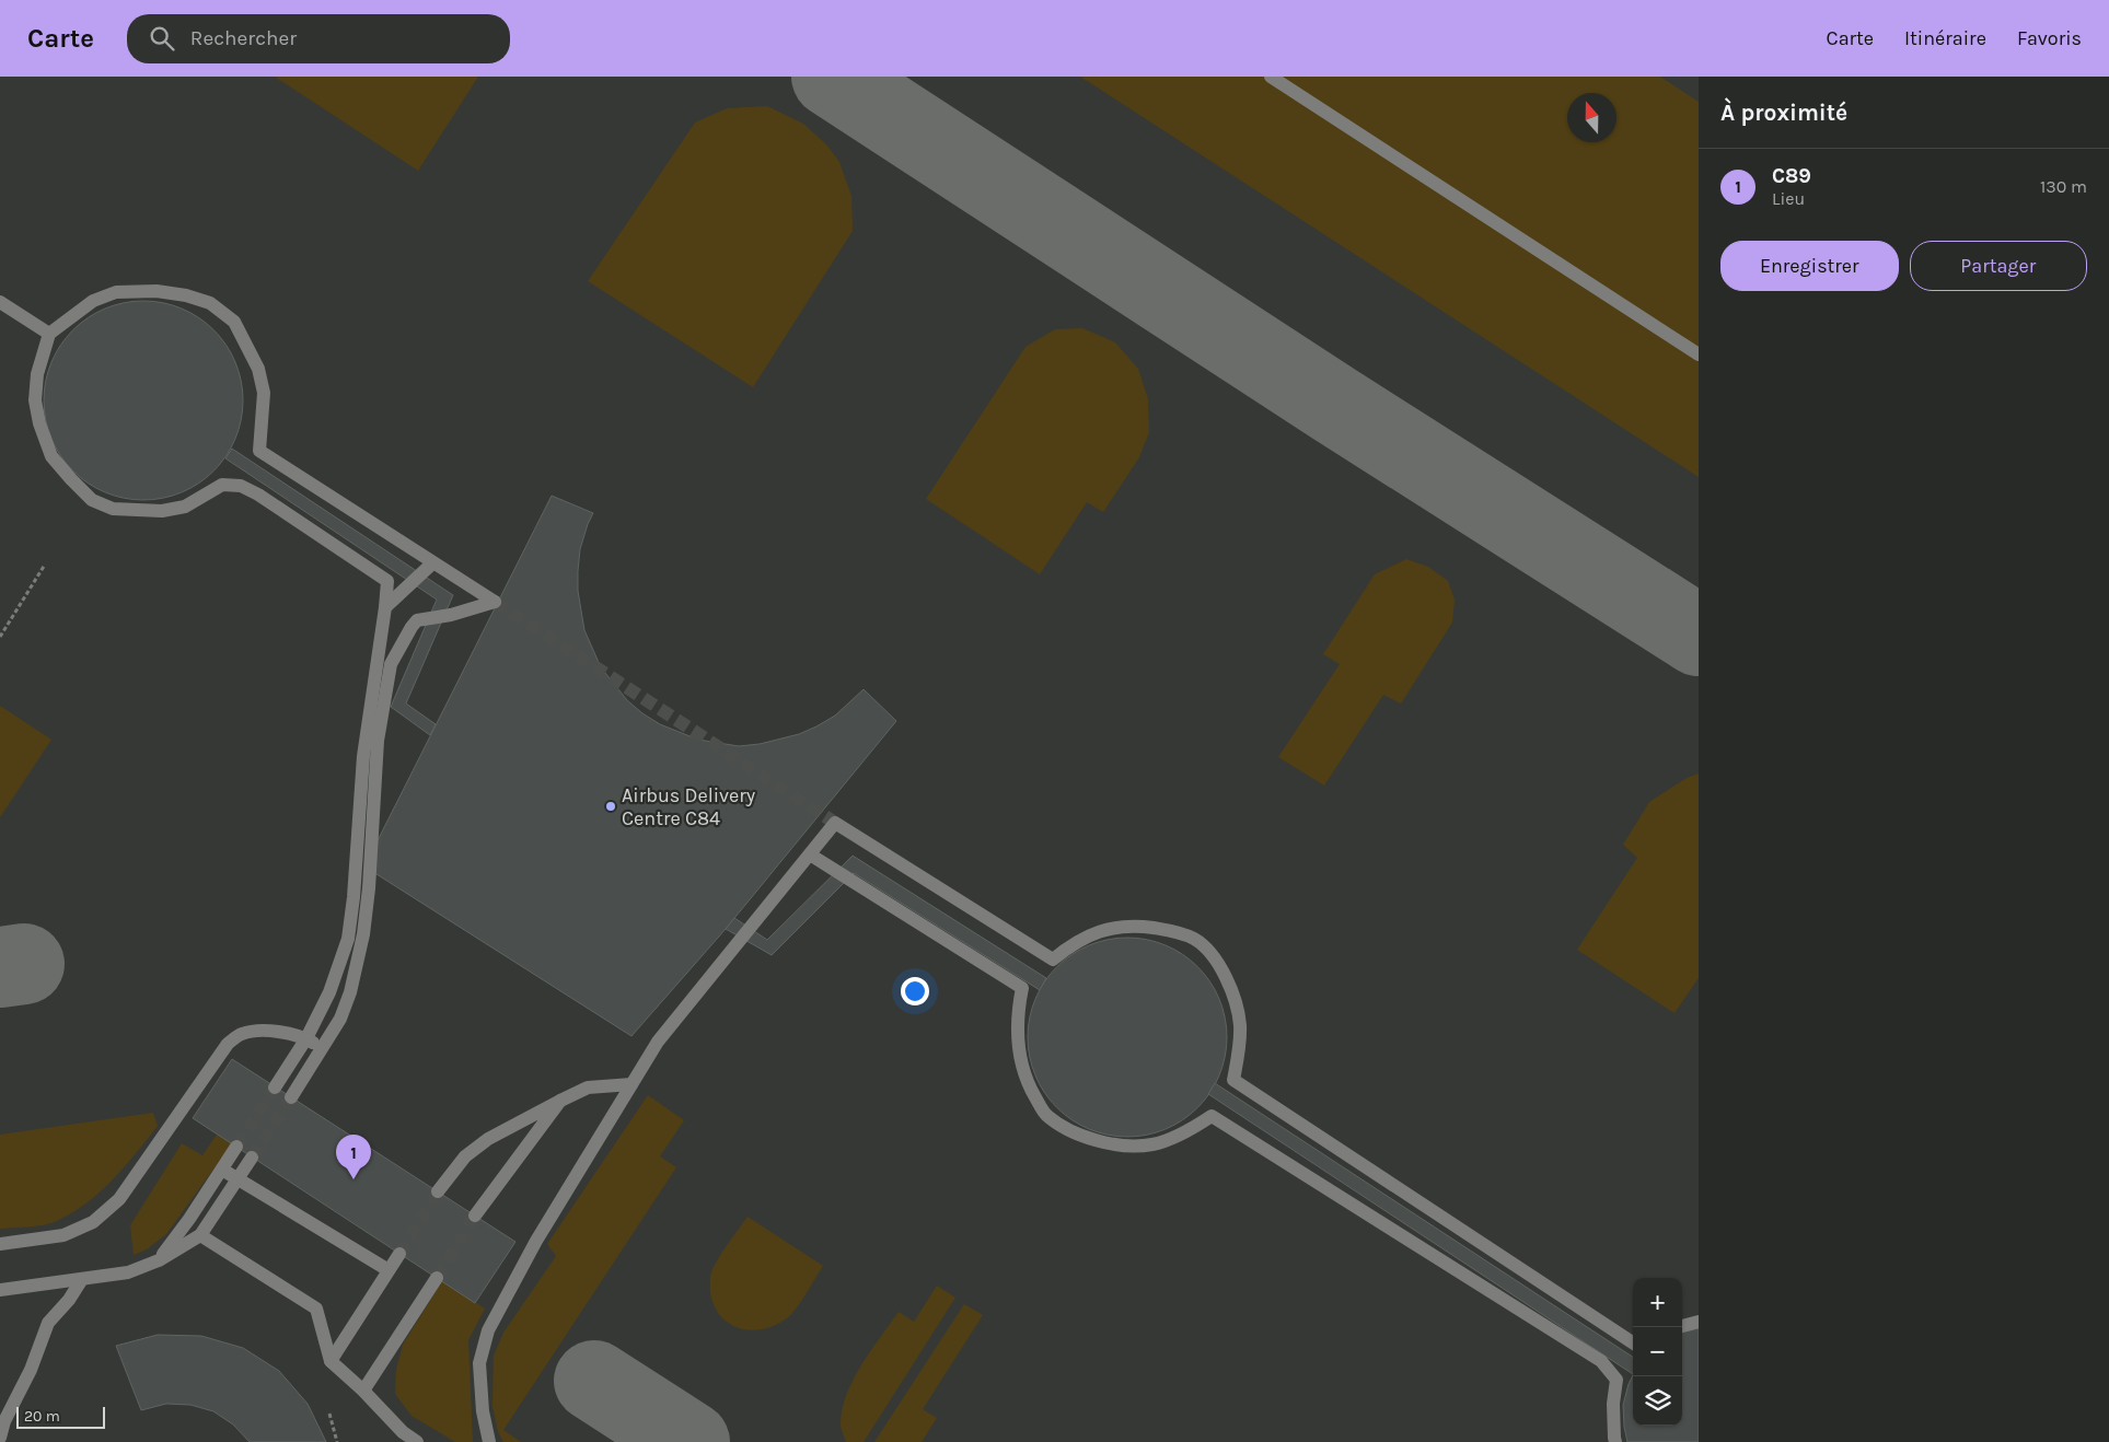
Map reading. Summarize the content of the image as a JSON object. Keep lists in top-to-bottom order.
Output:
{
  "places": ["Airbus Delivery Centre C84"],
  "scale_bar": "20 m",
  "north": "top",
  "page": {
    "header": "Carte",
    "search": "Rechercher",
    "nav": ["Carte", "Itinéraire", "Favoris"],
    "heading": "À proximité",
    "list": [
      {
        "mark": "1",
        "name": "C89",
        "note": "Lieu",
        "value": "130 m"
      }
    ],
    "buttons": ["Enregistrer", "Partager"],
    "pins": "1",
    "map_buttons": ["+", "−"],
    "scale": "20 m"
  }
}
